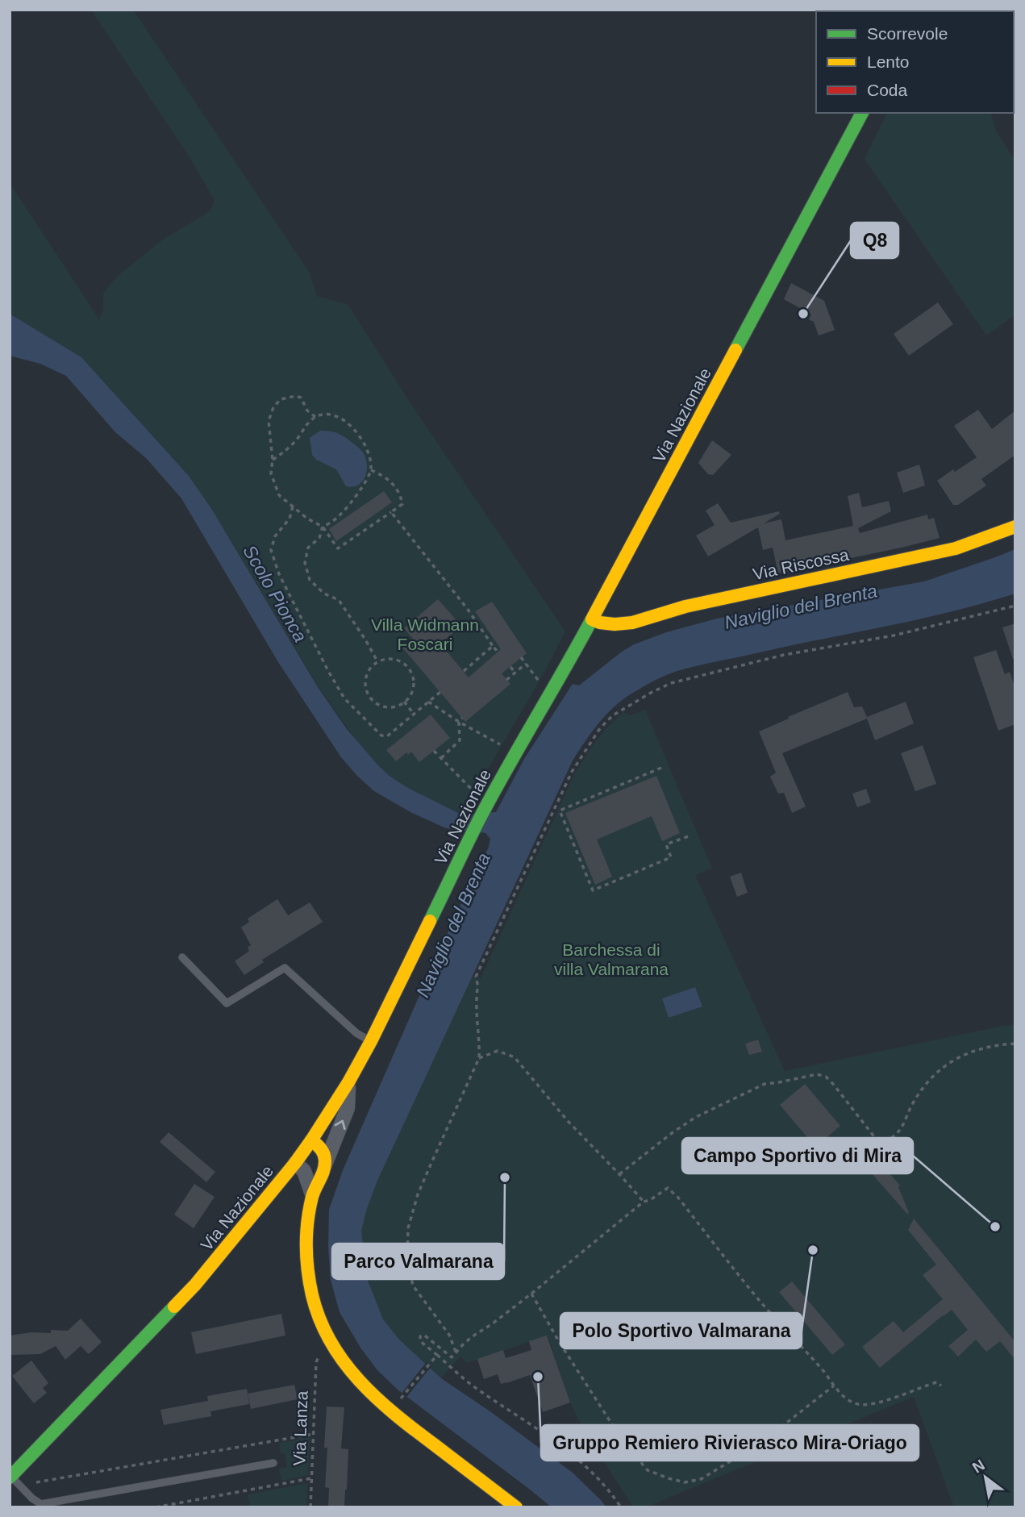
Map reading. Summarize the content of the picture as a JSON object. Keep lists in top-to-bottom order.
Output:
{
  "streets": {
    "main road": ["Via Nazionale", "Via Riscossa"],
    "path": ["Via Lanza"]
  },
  "crossings": [
    ["Via Nazionale", "Via Riscossa"]
  ],
  "water": ["Scolo Pionca", "Naviglio del Brenta"],
  "parks": ["Villa Widmann Foscari", "Barchessa di villa Valmarana"],
  "places": [
    "Q8",
    "Parco Valmarana",
    "Campo Sportivo di Mira",
    "Polo Sportivo Valmarana",
    "Gruppo Remiero Rivierasco Mira-Oriago"
  ],
  "legend": ["Scorrevole", "Lento", "Coda"],
  "north": "top left"
}
